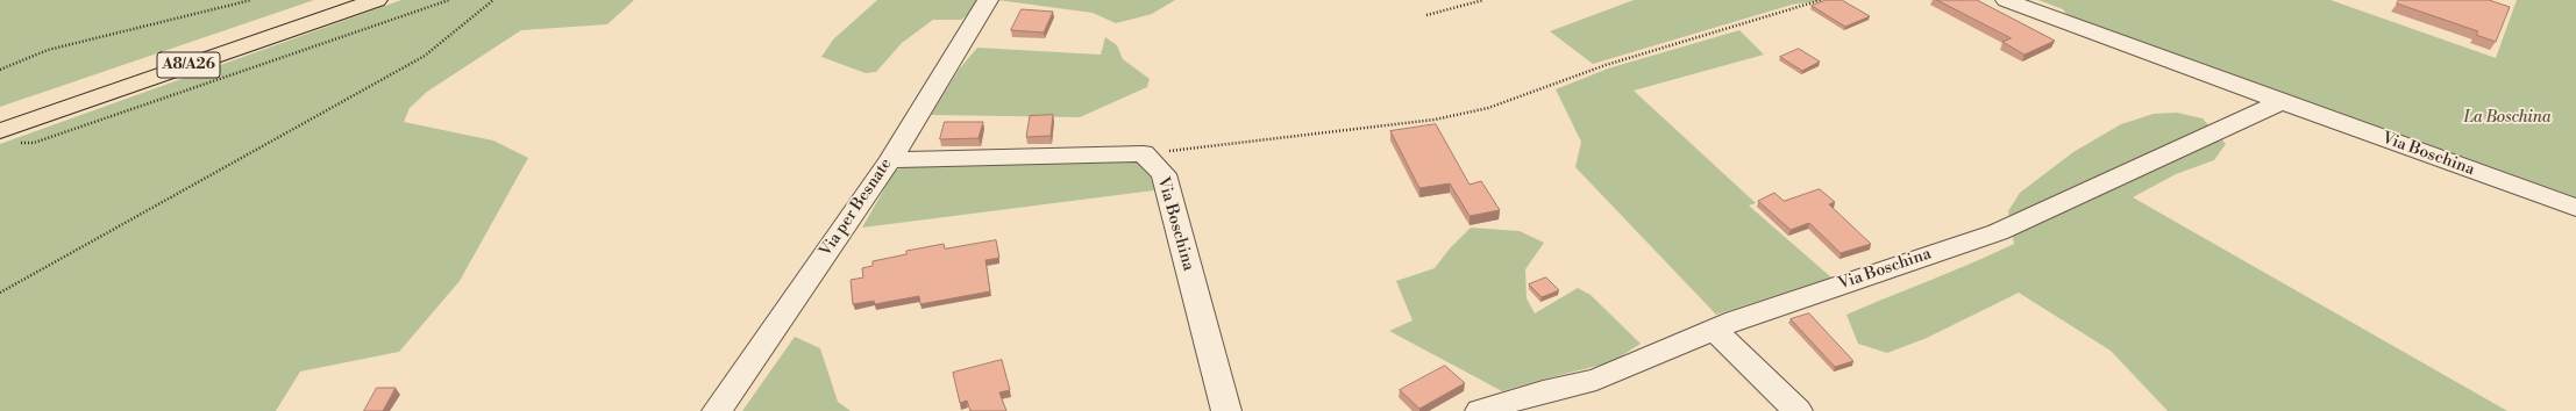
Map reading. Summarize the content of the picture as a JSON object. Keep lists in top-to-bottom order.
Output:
{
  "streets": {
    "highway": ["A8/A26"],
    "street": ["Via Boschina", "Via per Besnate"]
  },
  "parks": ["La Boschina"]
}
